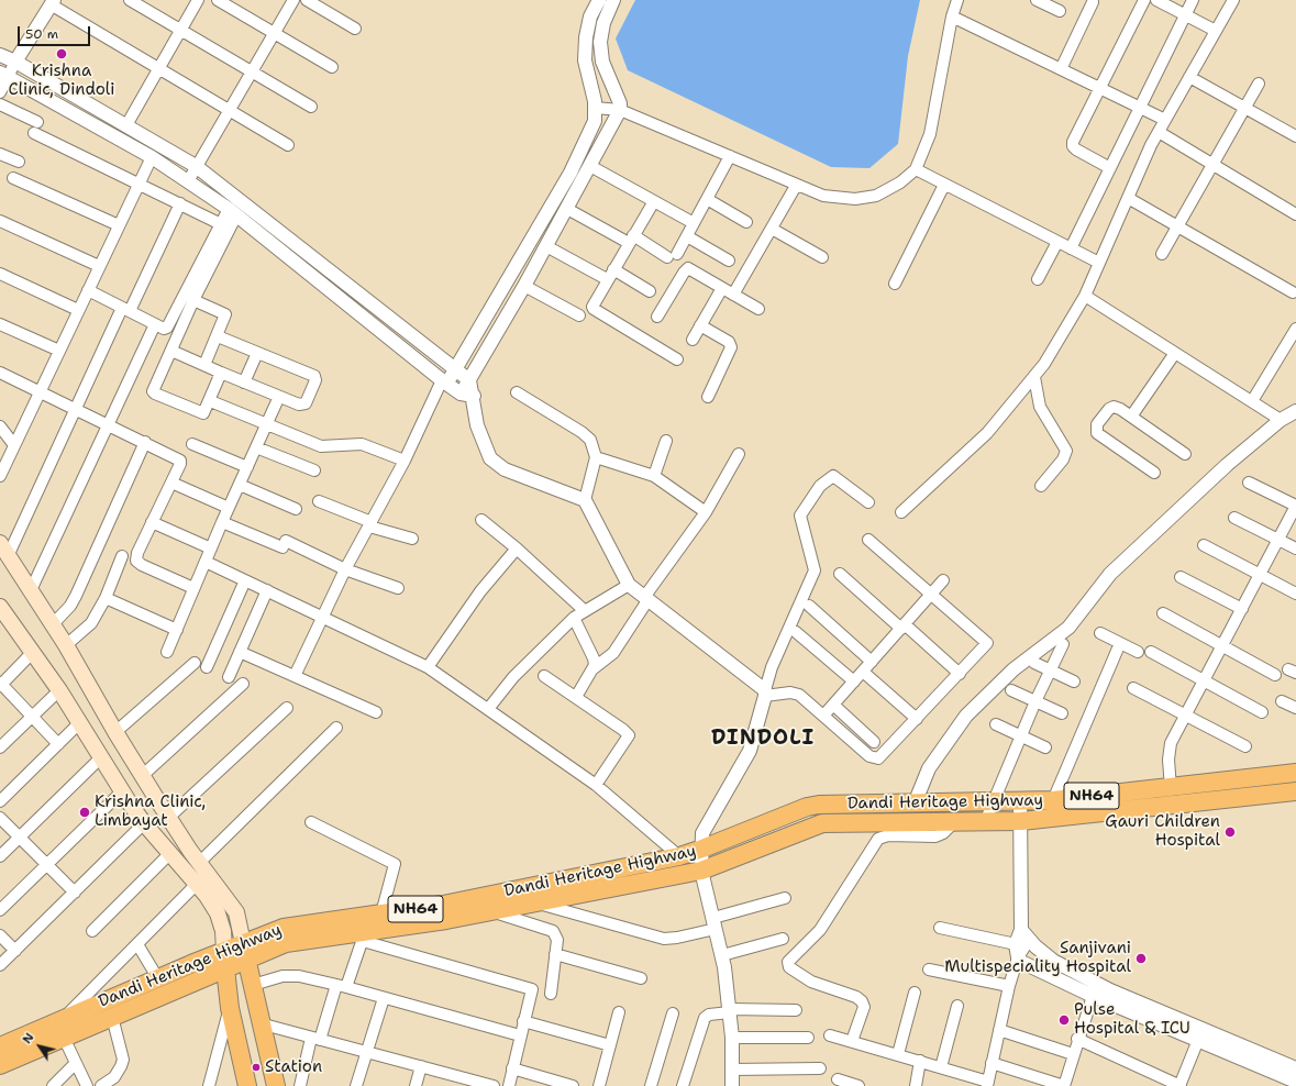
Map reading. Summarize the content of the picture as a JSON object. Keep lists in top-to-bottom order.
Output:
{
  "streets": {
    "main road": ["NH64", "Dandi Heritage Highway"]
  },
  "crossings": [
    ["NH64", "Dandi Heritage Highway"]
  ],
  "districts": ["DINDOLI"],
  "places": [
    "Krishna Clinic, Dindoli",
    "Krishna Clinic, Limbayat",
    "Gauri Children Hospital",
    "Sanjivani Multispeciality Hospital",
    "Pulse Hospital & ICU",
    "Station"
  ],
  "scale_bar": "50 m",
  "north": "top left"
}
